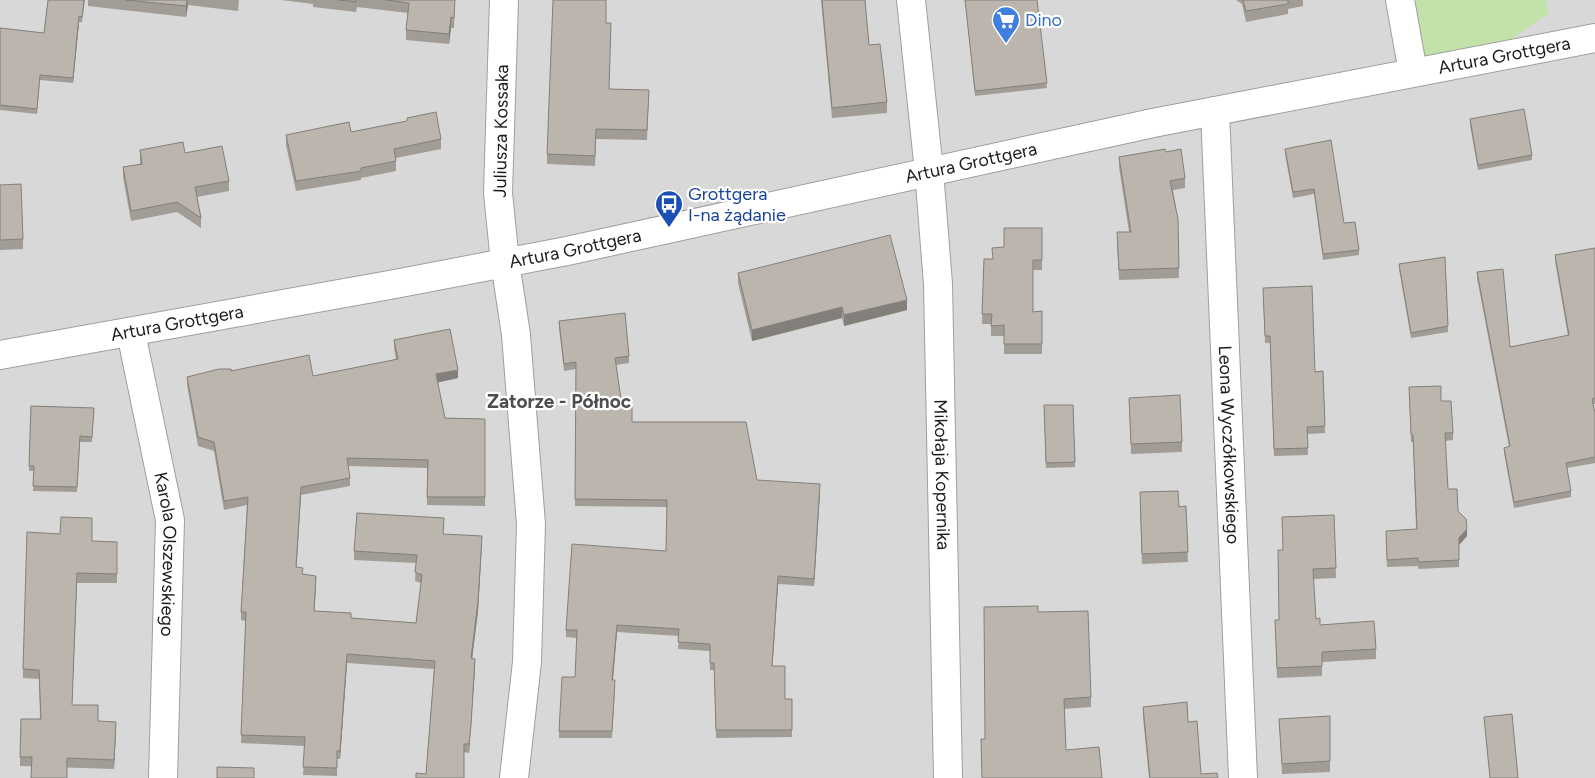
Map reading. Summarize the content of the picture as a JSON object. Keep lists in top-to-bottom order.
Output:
{
  "streets": {
    "street": [
      "Artura Grottgera",
      "Juliusza Kossaka",
      "Leona Wyczółkowskiego",
      "Mikołaja Kopernika",
      "Karola Olszewskiego"
    ]
  },
  "crossings": [
    ["Artura Grottgera", "Juliusza Kossaka"],
    ["Artura Grottgera", "Leona Wyczółkowskiego"],
    ["Artura Grottgera", "Mikołaja Kopernika"],
    ["Artura Grottgera", "Karola Olszewskiego"]
  ],
  "districts": ["Zatorze - Północ"],
  "places": {
    "supermarket": ["Dino"],
    "bus stop": ["Grottgera I-na żądanie"]
  }
}
